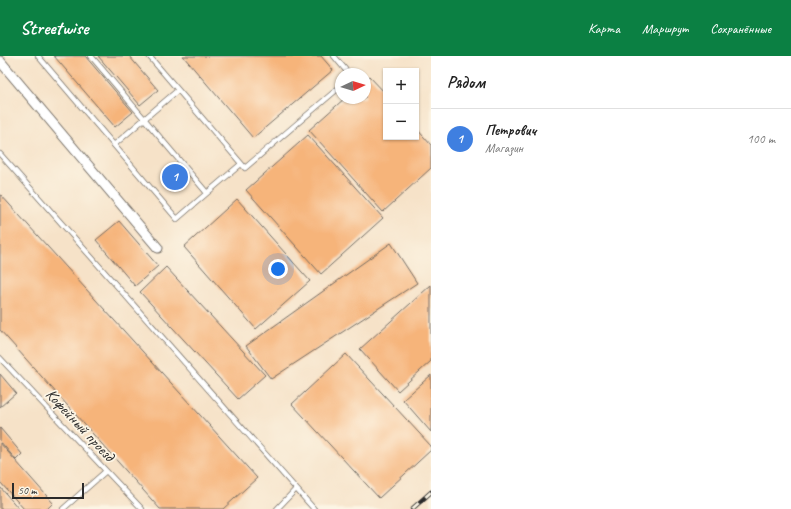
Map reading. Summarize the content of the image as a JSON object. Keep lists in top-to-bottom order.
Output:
{
  "streets": {
    "lane": ["Кофейный проезд"]
  },
  "scale_bar": "50 m",
  "north": "right",
  "page": {
    "header": "Streetwise",
    "nav": ["Карта", "Маршрут", "Сохранённые"],
    "heading": "Рядом",
    "map_buttons": ["+", "−"],
    "list": [
      {
        "mark": "1",
        "name": "Петрович",
        "note": "Магазин",
        "value": "100 m"
      }
    ],
    "pins": "1",
    "scale": "50 m"
  }
}
